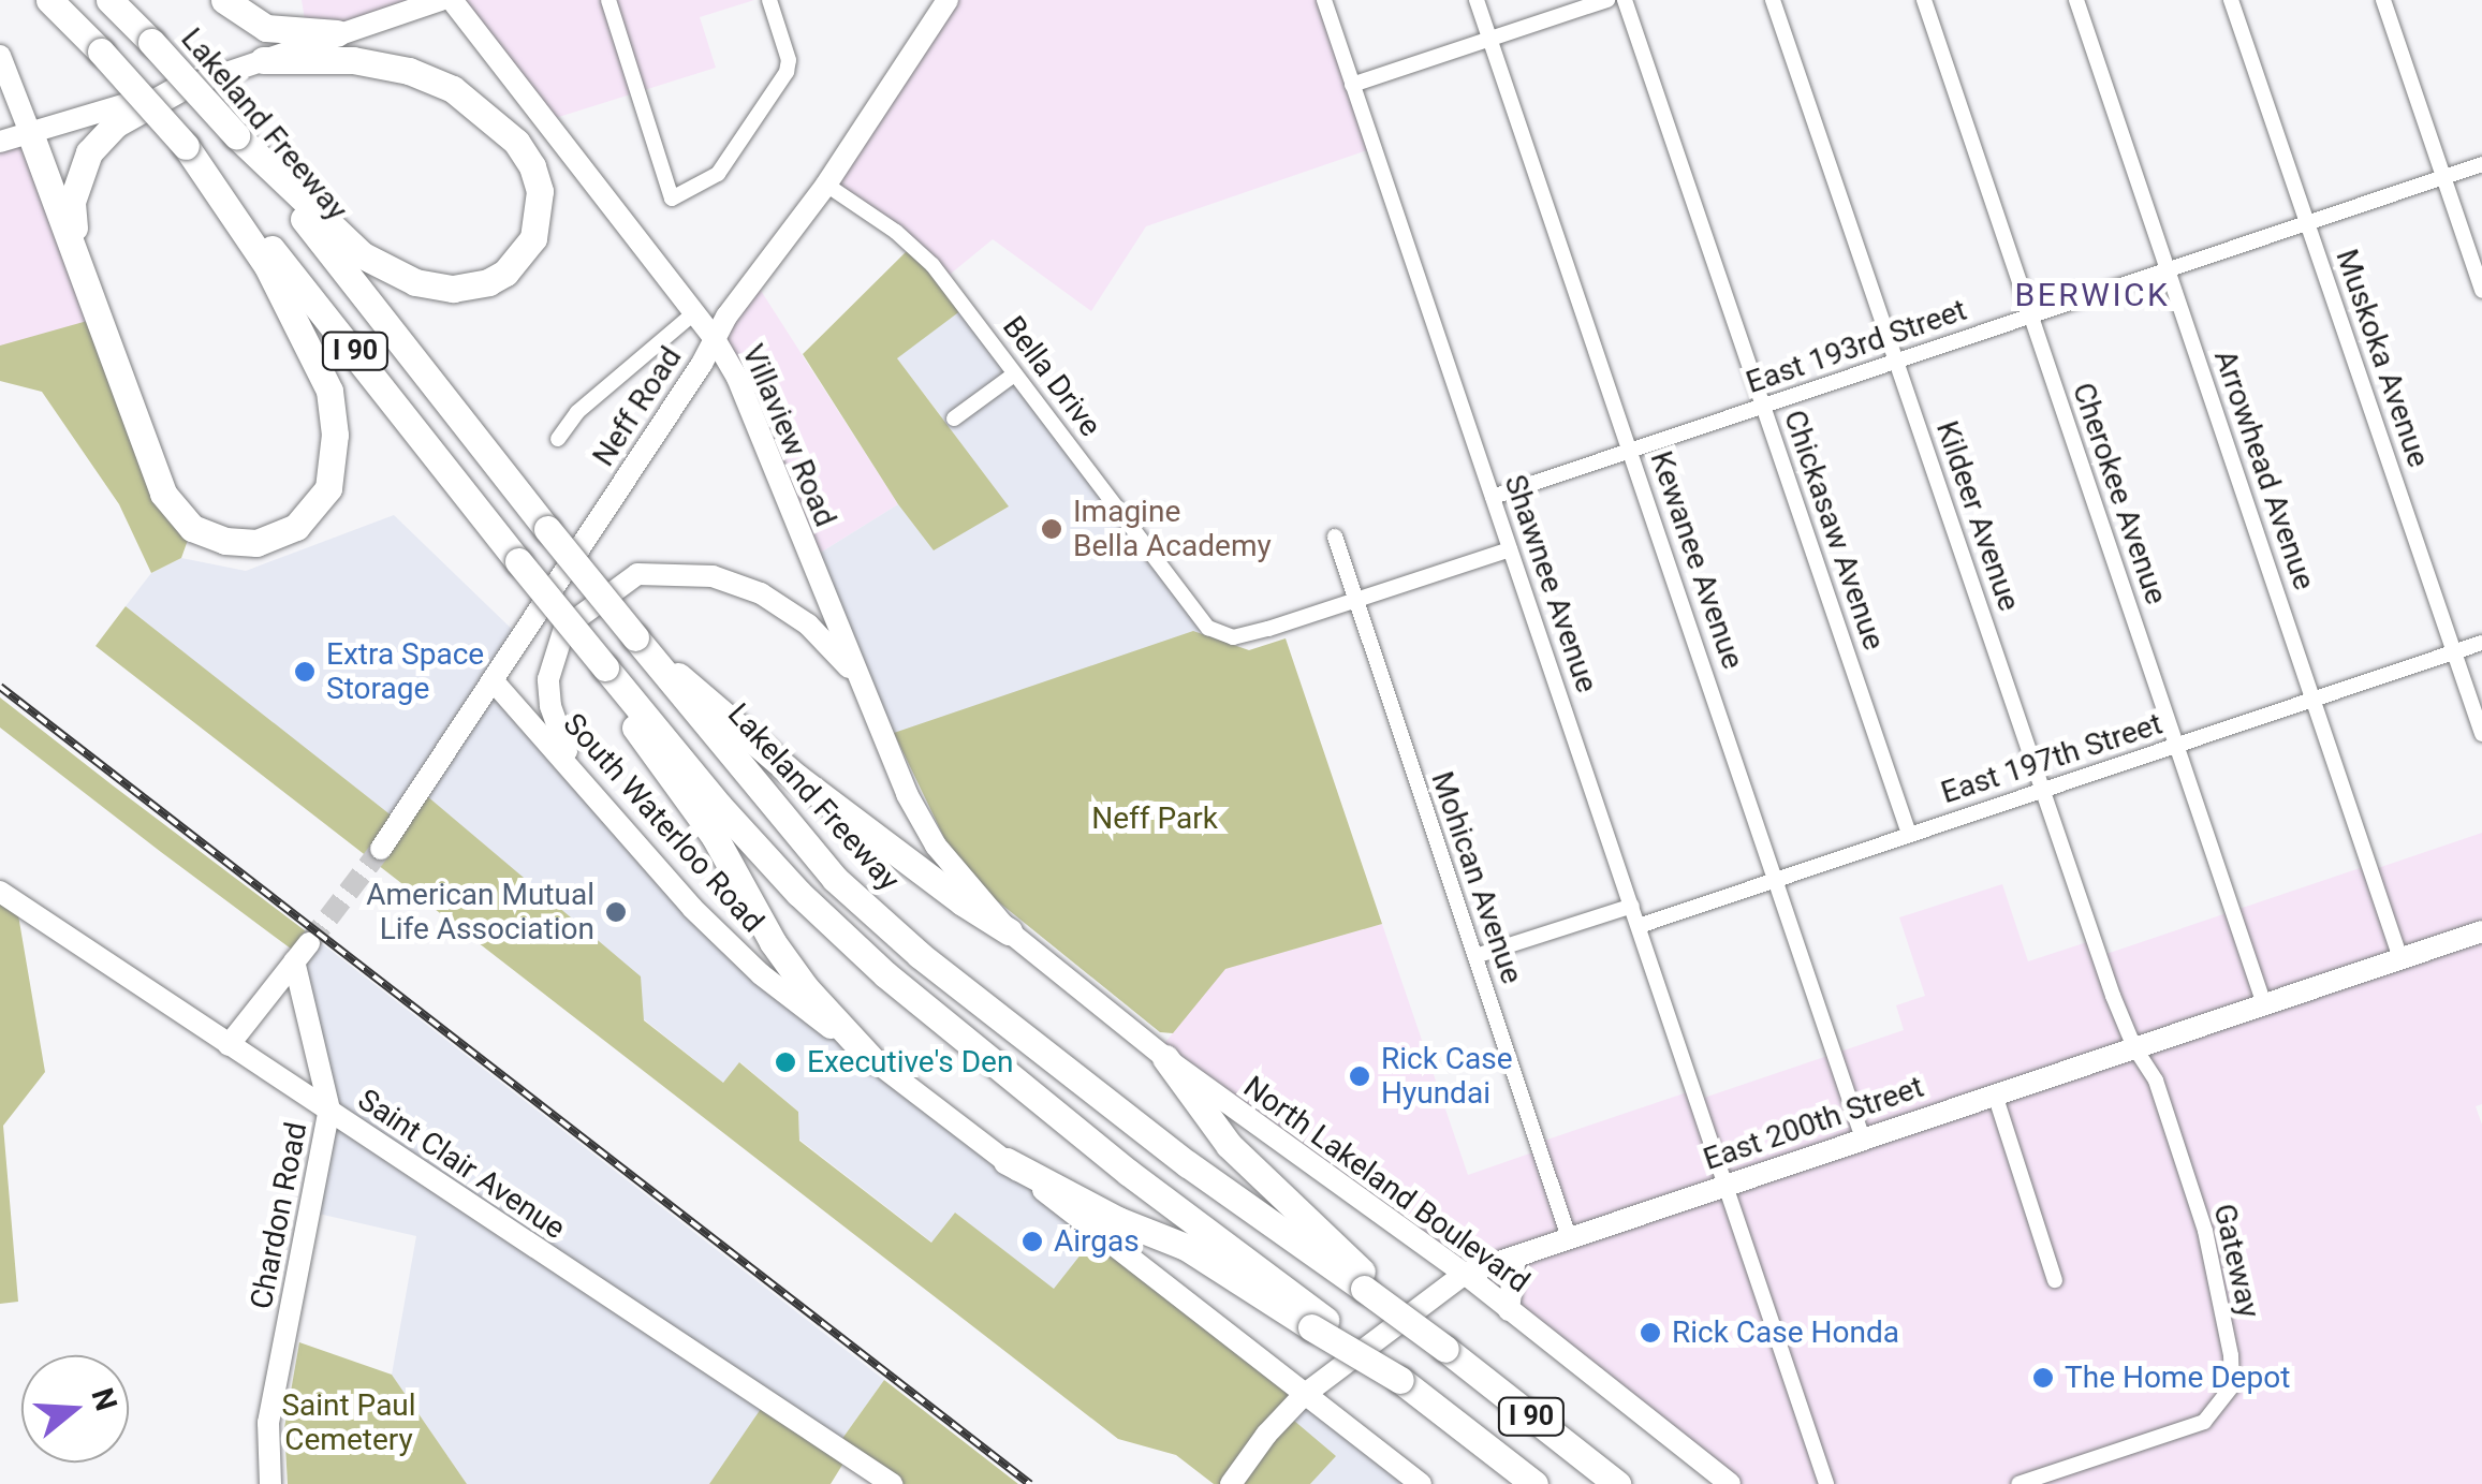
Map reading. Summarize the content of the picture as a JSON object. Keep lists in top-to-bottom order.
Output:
{
  "streets": {
    "highway": ["Lakeland Freeway", "I 90"],
    "street": [
      "East 193rd Street",
      "Muskoka Avenue",
      "Bella Drive",
      "Neff Road",
      "Villaview Road",
      "Arrowhead Avenue",
      "Cherokee Avenue",
      "Kildeer Avenue",
      "Chickasaw Avenue",
      "Kewanee Avenue",
      "Shawnee Avenue",
      "East 197th Street",
      "South Waterloo Road",
      "Mohican Avenue",
      "East 200th Street",
      "Saint Clair Avenue",
      "North Lakeland Boulevard",
      "Chardon Road",
      "Gateway"
    ]
  },
  "crossings": [
    ["Lakeland Freeway", "I 90"],
    ["East 193rd Street", "Muskoka Avenue"],
    ["East 193rd Street", "Arrowhead Avenue"],
    ["East 193rd Street", "Cherokee Avenue"],
    ["East 193rd Street", "Kildeer Avenue"],
    ["East 193rd Street", "Chickasaw Avenue"],
    ["East 193rd Street", "Kewanee Avenue"],
    ["East 193rd Street", "Shawnee Avenue"],
    ["Muskoka Avenue", "East 197th Street"],
    ["Bella Drive", "Neff Road"],
    ["Bella Drive", "Mohican Avenue"],
    ["Neff Road", "Villaview Road"],
    ["Neff Road", "South Waterloo Road"],
    ["Villaview Road", "North Lakeland Boulevard"],
    ["Arrowhead Avenue", "East 197th Street"],
    ["Arrowhead Avenue", "East 200th Street"],
    ["Cherokee Avenue", "East 197th Street"],
    ["Cherokee Avenue", "East 200th Street"],
    ["Kildeer Avenue", "East 197th Street"],
    ["Kildeer Avenue", "East 200th Street"],
    ["Kildeer Avenue", "Gateway"],
    ["Chickasaw Avenue", "East 197th Street"],
    ["Kewanee Avenue", "East 197th Street"],
    ["Kewanee Avenue", "East 200th Street"],
    ["Shawnee Avenue", "East 197th Street"],
    ["Shawnee Avenue", "East 200th Street"],
    ["South Waterloo Road", "East 200th Street"],
    ["Mohican Avenue", "East 200th Street"],
    ["East 200th Street", "North Lakeland Boulevard"],
    ["East 200th Street", "Gateway"],
    ["Saint Clair Avenue", "Chardon Road"]
  ],
  "districts": ["BERWICK"],
  "parks": ["Neff Park", "Saint Paul Cemetery"],
  "places": [
    "Imagine Bella Academy",
    "Extra Space Storage",
    "American Mutual Life Association",
    "Executive's Den",
    "Rick Case Hyundai",
    "Airgas",
    "Rick Case Honda",
    "The Home Depot"
  ],
  "north": "right"
}
